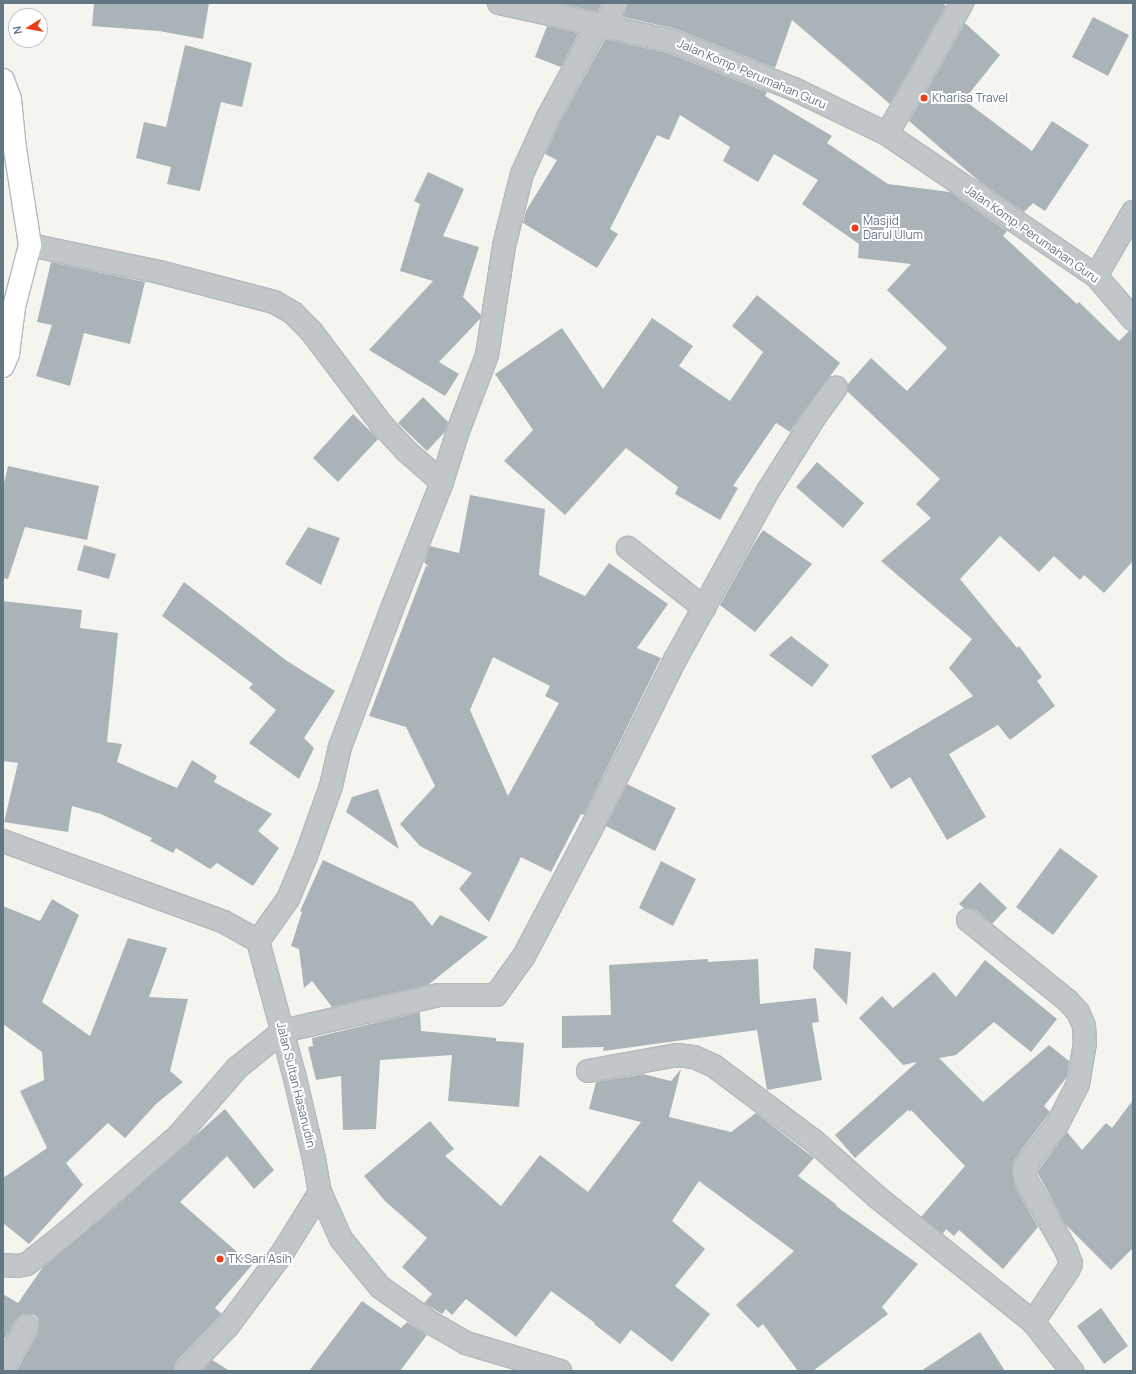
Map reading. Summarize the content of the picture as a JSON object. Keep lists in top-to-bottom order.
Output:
{
  "streets": {
    "street": ["Jalan Komp. Perumahan Guru", "Jalan Sultan Hasanudin"]
  },
  "places": ["Kharisa Travel", "Masjid Darul Ulum", "TK Sari Asih"],
  "north": "left"
}
